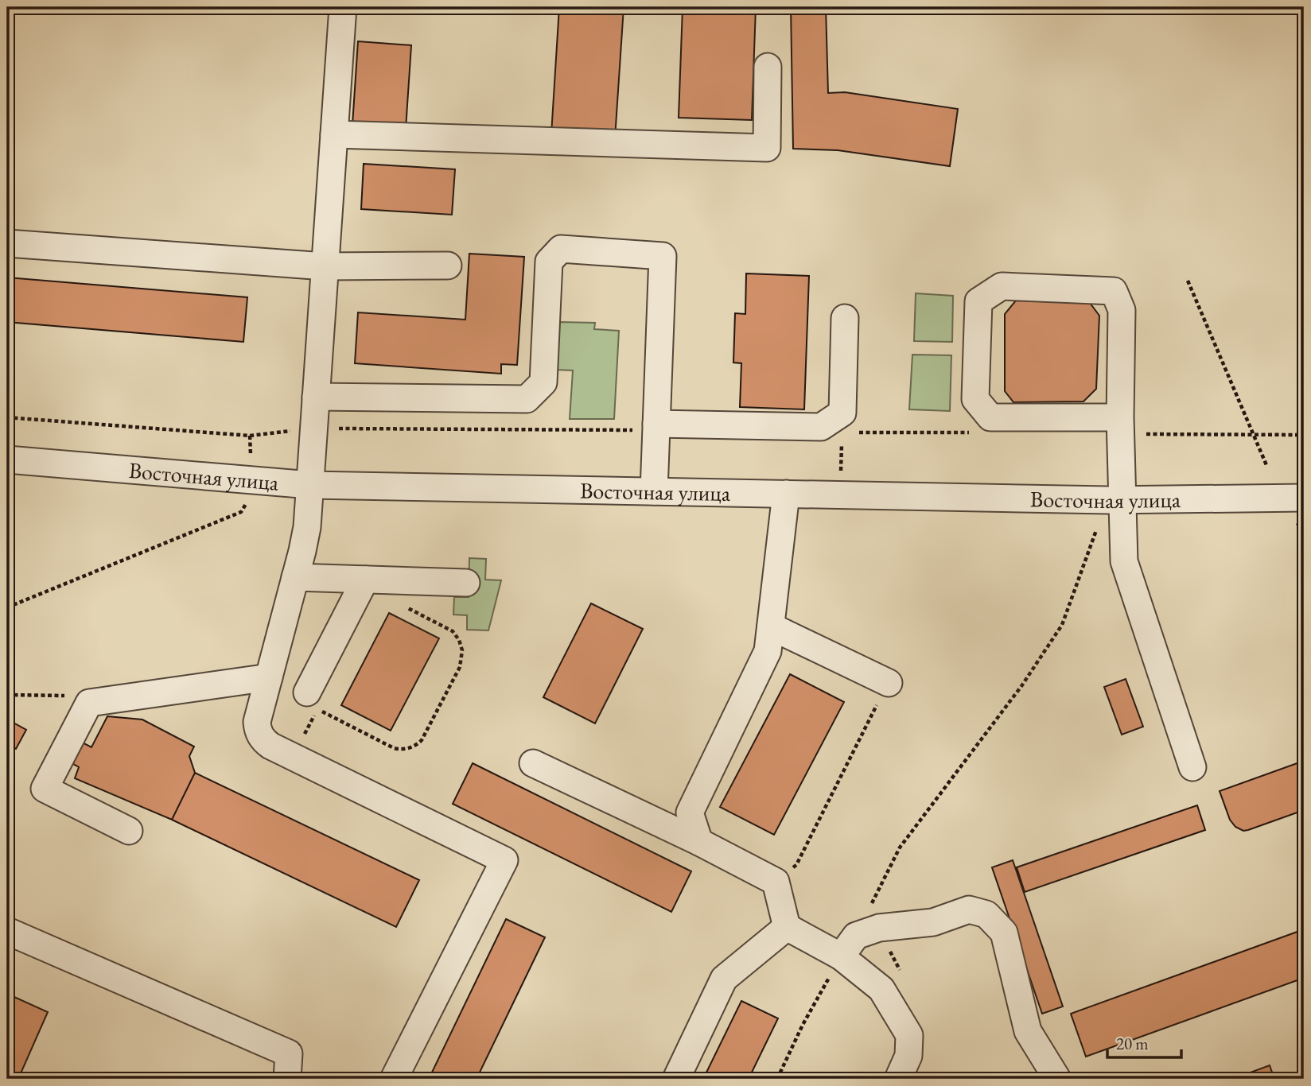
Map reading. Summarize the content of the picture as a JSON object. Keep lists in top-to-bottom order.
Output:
{
  "streets": {
    "street": ["Восточная улица"]
  },
  "scale_bar": "20 m"
}
